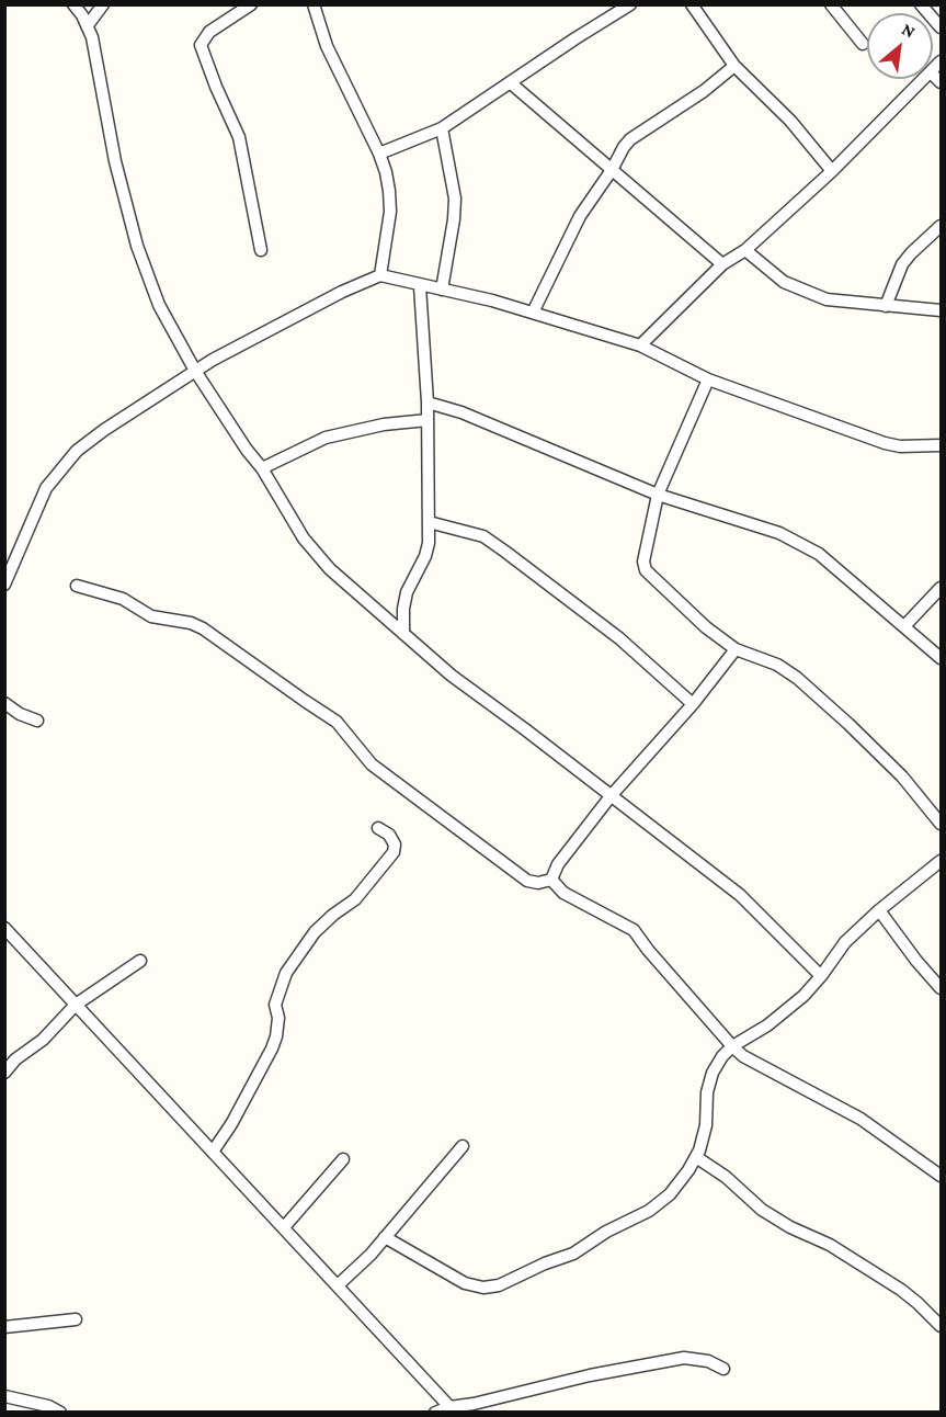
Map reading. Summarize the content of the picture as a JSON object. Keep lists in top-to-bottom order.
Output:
{
  "north": "top right"
}
